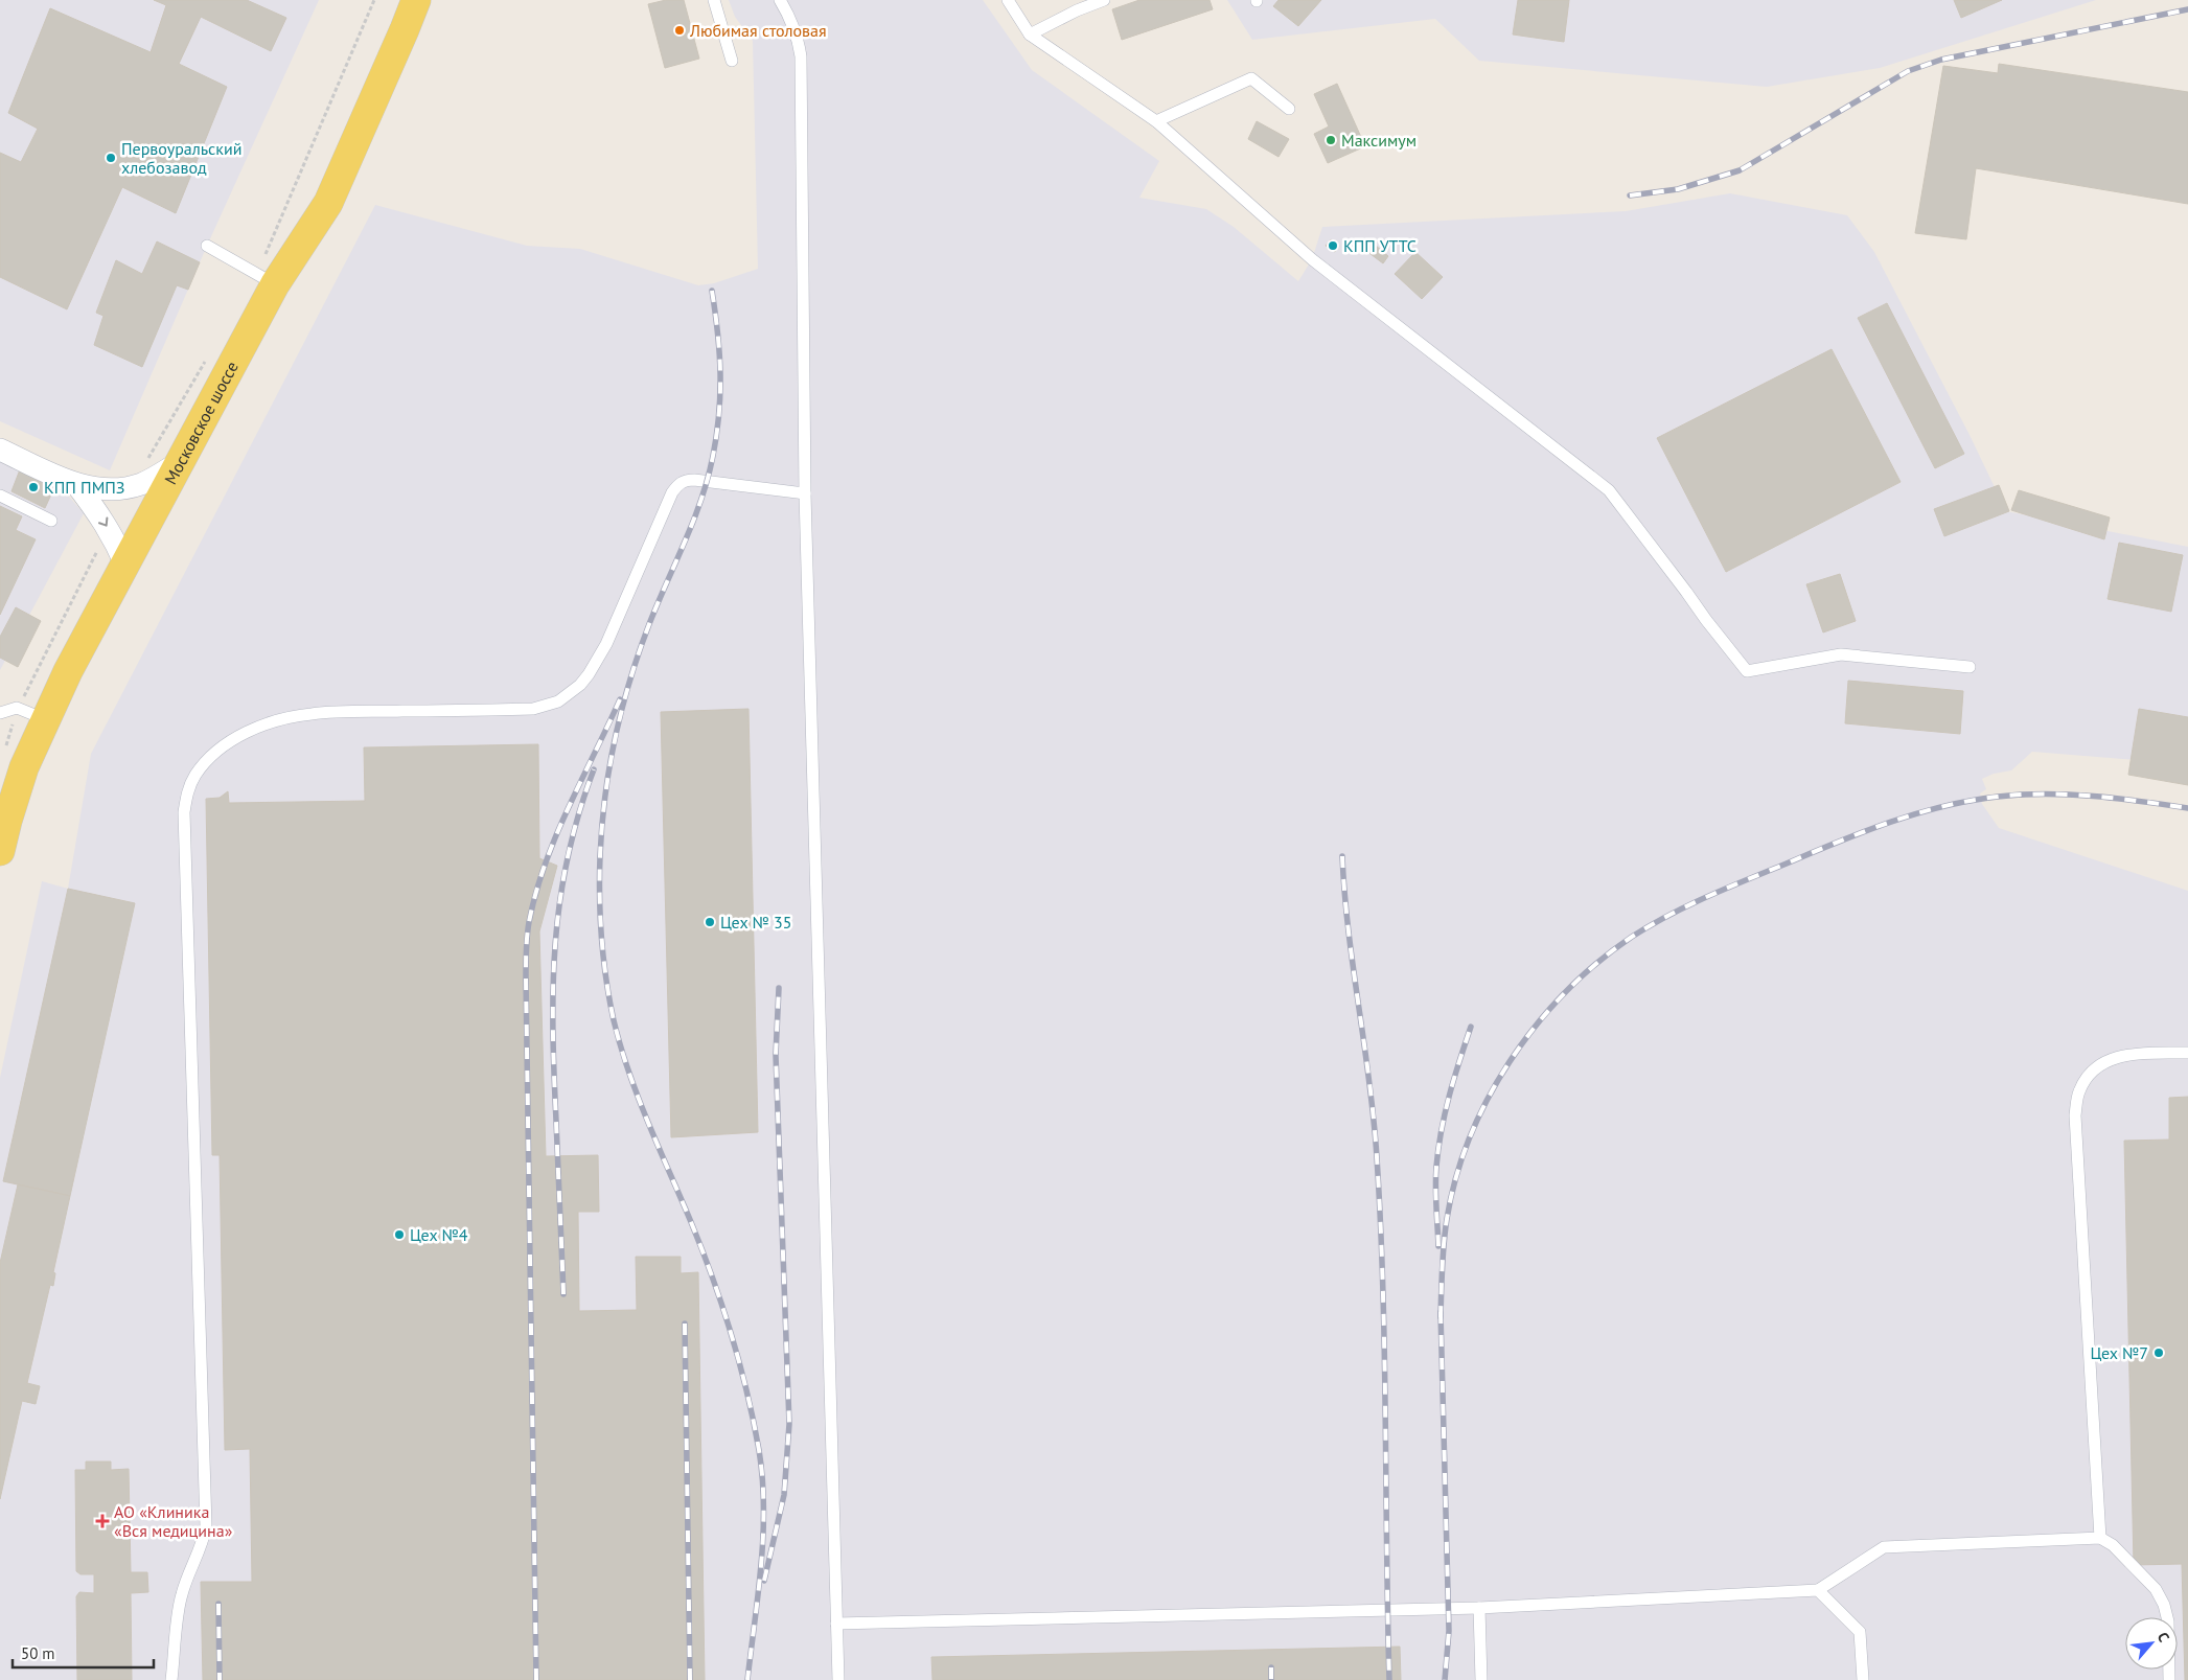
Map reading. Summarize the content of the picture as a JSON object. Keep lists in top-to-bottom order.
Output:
{
  "streets": {
    "main road": ["Московское шоссе"]
  },
  "places": {
    "other": [
      "Любимая столовая",
      "Максимум",
      "Первоуральский хлебозавод",
      "КПП УТТС",
      "КПП ПМПЗ",
      "Цех № 35",
      "Цех №4",
      "Цех №7"
    ],
    "health": ["АО «Клиника «Вся медицина»"]
  },
  "scale_bar": "50 m",
  "north": "top right"
}
